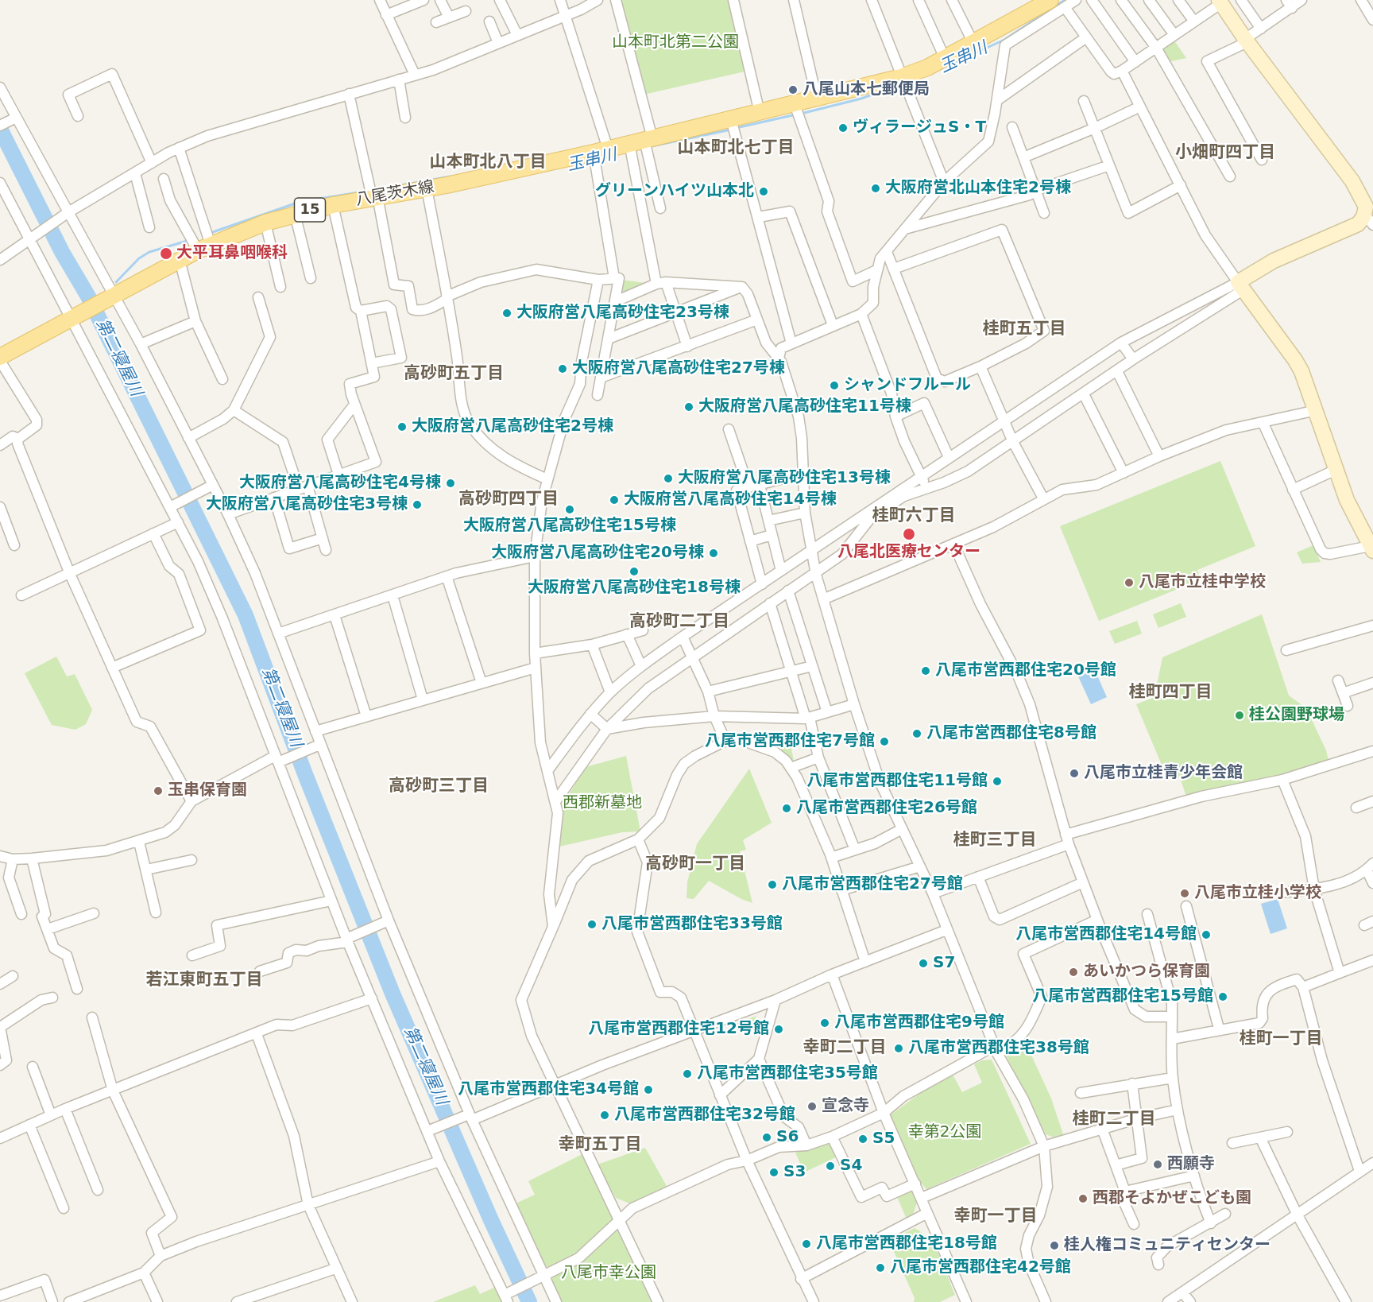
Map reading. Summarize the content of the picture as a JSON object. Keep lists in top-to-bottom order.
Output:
{
  "streets": {
    "main road": ["八尾茨木線", "15"]
  },
  "districts": [
    "山本町北七丁目",
    "小畑町四丁目",
    "山本町北八丁目",
    "桂町五丁目",
    "高砂町五丁目",
    "高砂町四丁目",
    "桂町六丁目",
    "高砂町二丁目",
    "桂町四丁目",
    "高砂町三丁目",
    "桂町三丁目",
    "高砂町一丁目",
    "若江東町五丁目",
    "桂町一丁目",
    "幸町二丁目",
    "桂町二丁目",
    "幸町五丁目",
    "幸町一丁目"
  ],
  "water": ["玉串川", "第二寝屋川"],
  "parks": [
    "山本町北第二公園",
    "西郡新墓地",
    "幸第2公園",
    "八尾市幸公園"
  ],
  "places": [
    "八尾山本七郵便局",
    "ヴィラージュS・T",
    "大阪府営北山本住宅2号棟",
    "グリーンハイツ山本北",
    "大平耳鼻咽喉科",
    "大阪府営八尾高砂住宅23号棟",
    "大阪府営八尾高砂住宅27号棟",
    "シャンドフルール",
    "大阪府営八尾高砂住宅11号棟",
    "大阪府営八尾高砂住宅2号棟",
    "大阪府営八尾高砂住宅13号棟",
    "大阪府営八尾高砂住宅4号棟",
    "大阪府営八尾高砂住宅14号棟",
    "大阪府営八尾高砂住宅3号棟",
    "大阪府営八尾高砂住宅15号棟",
    "八尾北医療センター",
    "大阪府営八尾高砂住宅20号棟",
    "大阪府営八尾高砂住宅18号棟",
    "八尾市立桂中学校",
    "八尾市営西郡住宅20号館",
    "桂公園野球場",
    "八尾市営西郡住宅8号館",
    "八尾市営西郡住宅7号館",
    "八尾市立桂青少年会館",
    "八尾市営西郡住宅11号館",
    "玉串保育園",
    "八尾市営西郡住宅26号館",
    "八尾市営西郡住宅27号館",
    "八尾市立桂小学校",
    "八尾市営西郡住宅33号館",
    "八尾市営西郡住宅14号館",
    "S7",
    "あいかつら保育園",
    "八尾市営西郡住宅15号館",
    "八尾市営西郡住宅9号館",
    "八尾市営西郡住宅12号館",
    "八尾市営西郡住宅38号館",
    "八尾市営西郡住宅35号館",
    "八尾市営西郡住宅34号館",
    "宣念寺",
    "八尾市営西郡住宅32号館",
    "S6",
    "S5",
    "西願寺",
    "S4",
    "S3",
    "西郡そよかぜこども園",
    "八尾市営西郡住宅18号館",
    "桂人権コミュニティセンター",
    "八尾市営西郡住宅42号館"
  ]
}
